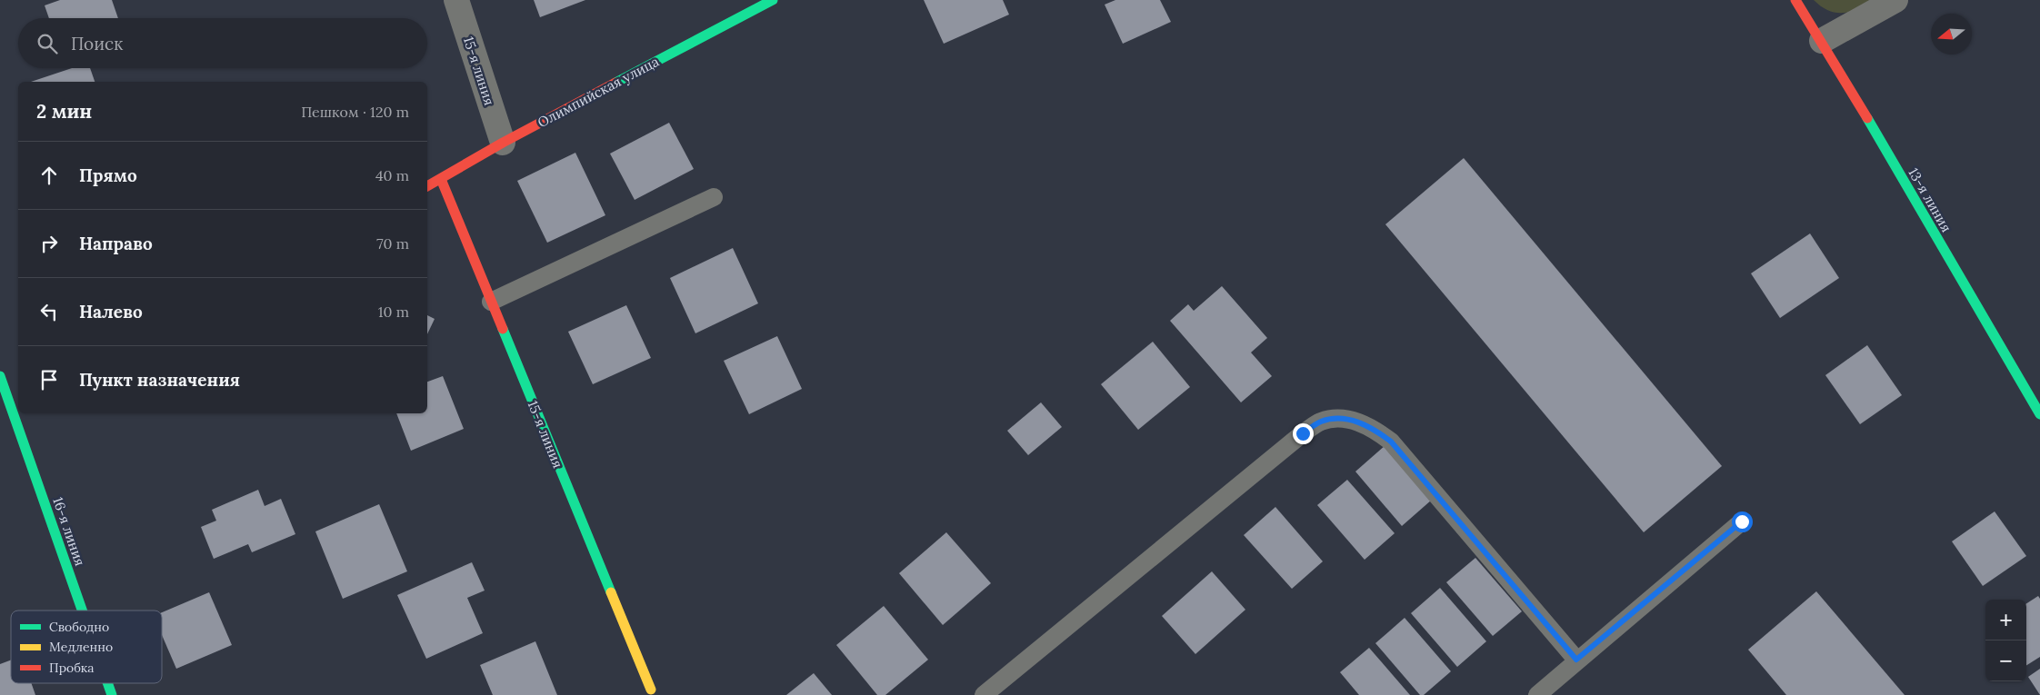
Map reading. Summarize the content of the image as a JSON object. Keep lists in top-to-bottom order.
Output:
{
  "streets": {
    "street": [
      "15-я линия",
      "Олимпийская улица",
      "13-я линия",
      "16-я линия"
    ]
  },
  "crossings": [
    ["15-я линия", "Олимпийская улица"]
  ],
  "legend": ["Свободно", "Медленно", "Пробка"],
  "north": "left",
  "page": {
    "search": "Поиск",
    "heading": ["2 мин", "Пешком · 120 m"],
    "list": [
      ["Прямо", "40 m"],
      ["Направо", "70 m"],
      ["Налево", "10 m"],
      "Пункт назначения"
    ],
    "map_buttons": ["+", "−"]
  }
}
